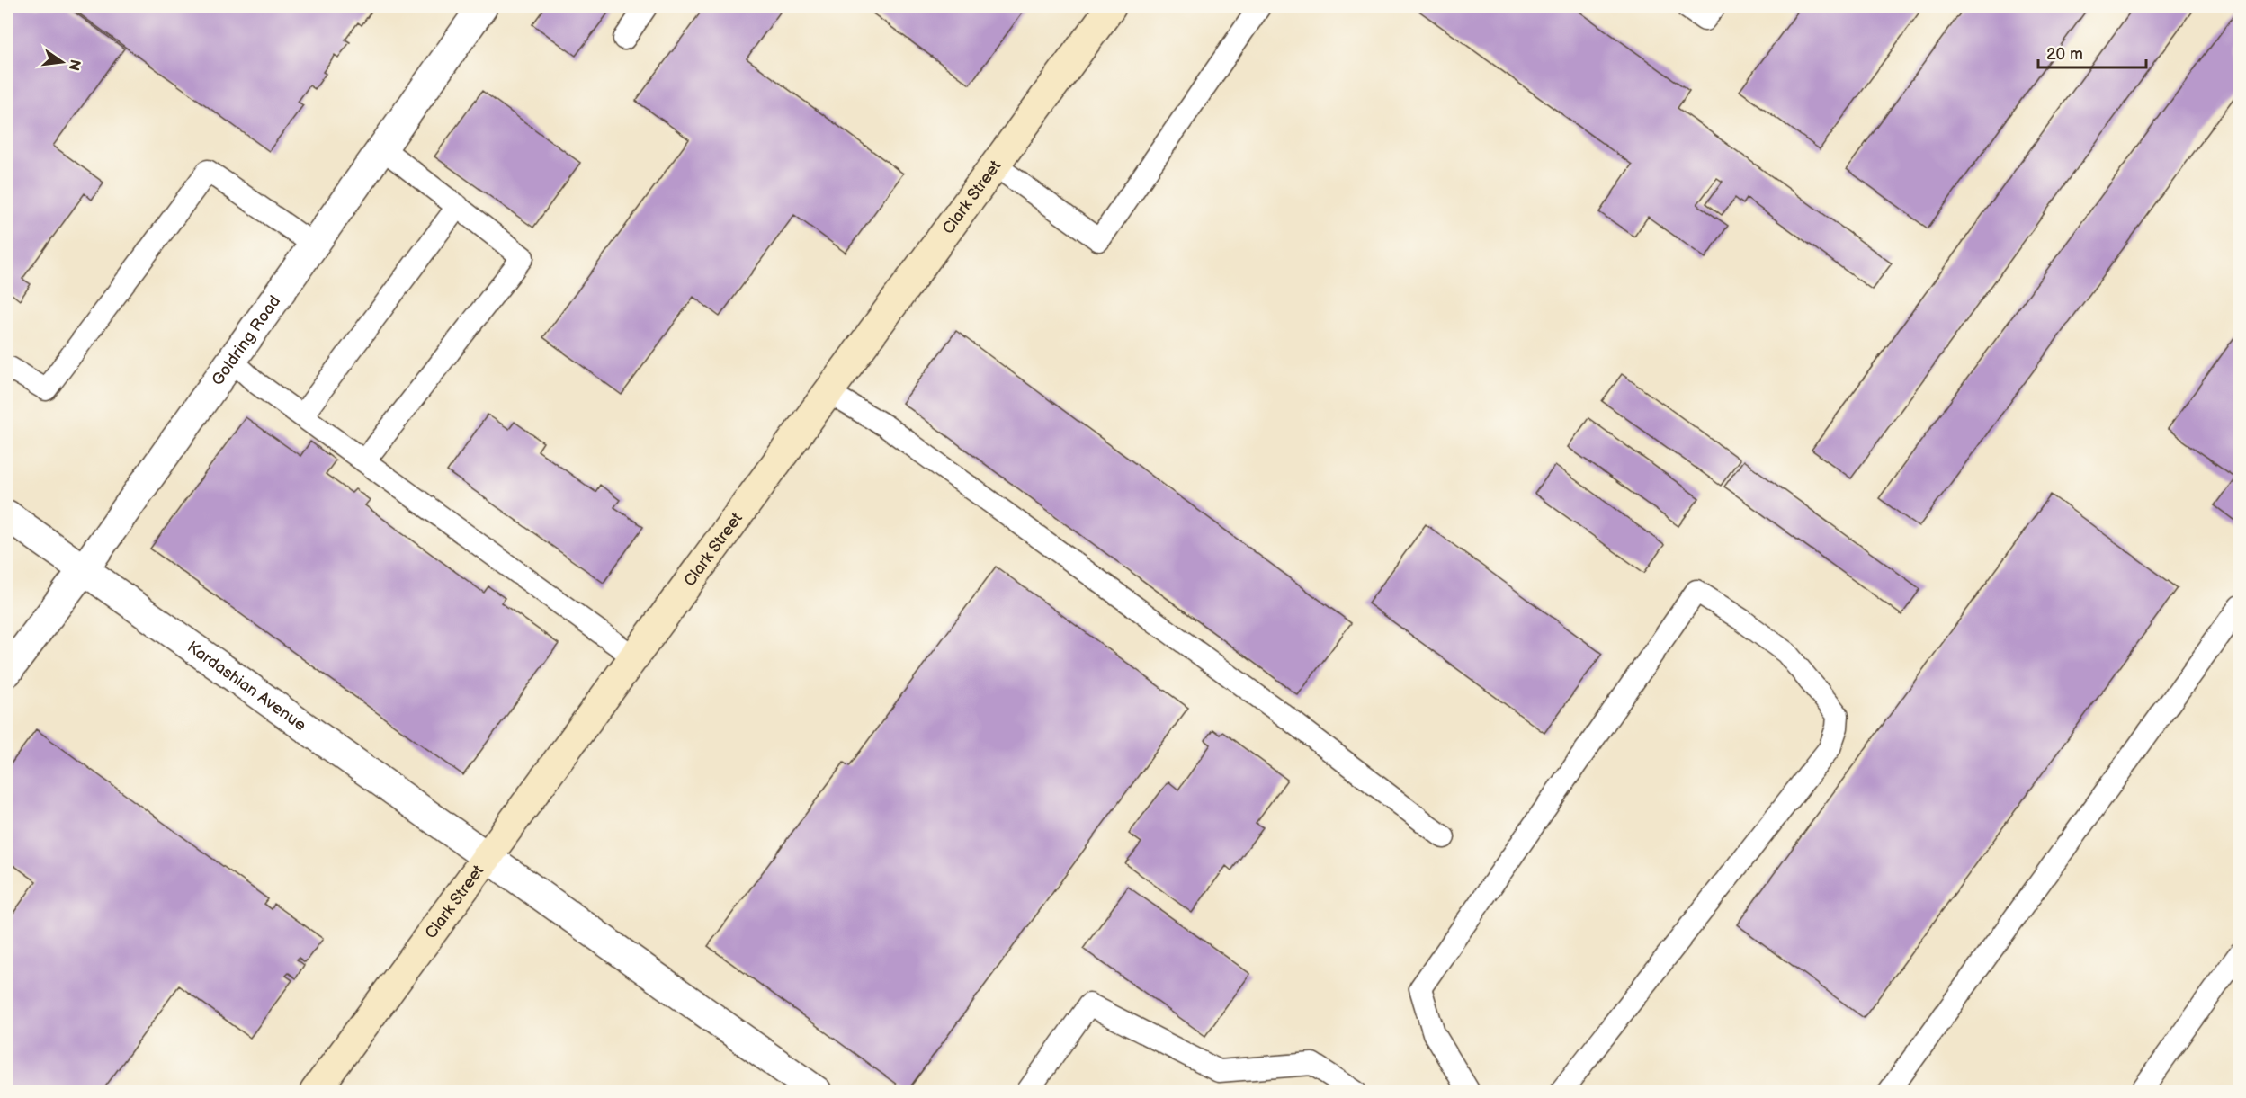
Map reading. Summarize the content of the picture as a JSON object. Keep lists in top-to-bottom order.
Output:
{
  "streets": {
    "street": ["Clark Street", "Goldring Road", "Kardashian Avenue"]
  },
  "crossings": [
    ["Clark Street", "Kardashian Avenue"],
    ["Goldring Road", "Kardashian Avenue"]
  ],
  "scale_bar": "20 m",
  "north": "right"
}
